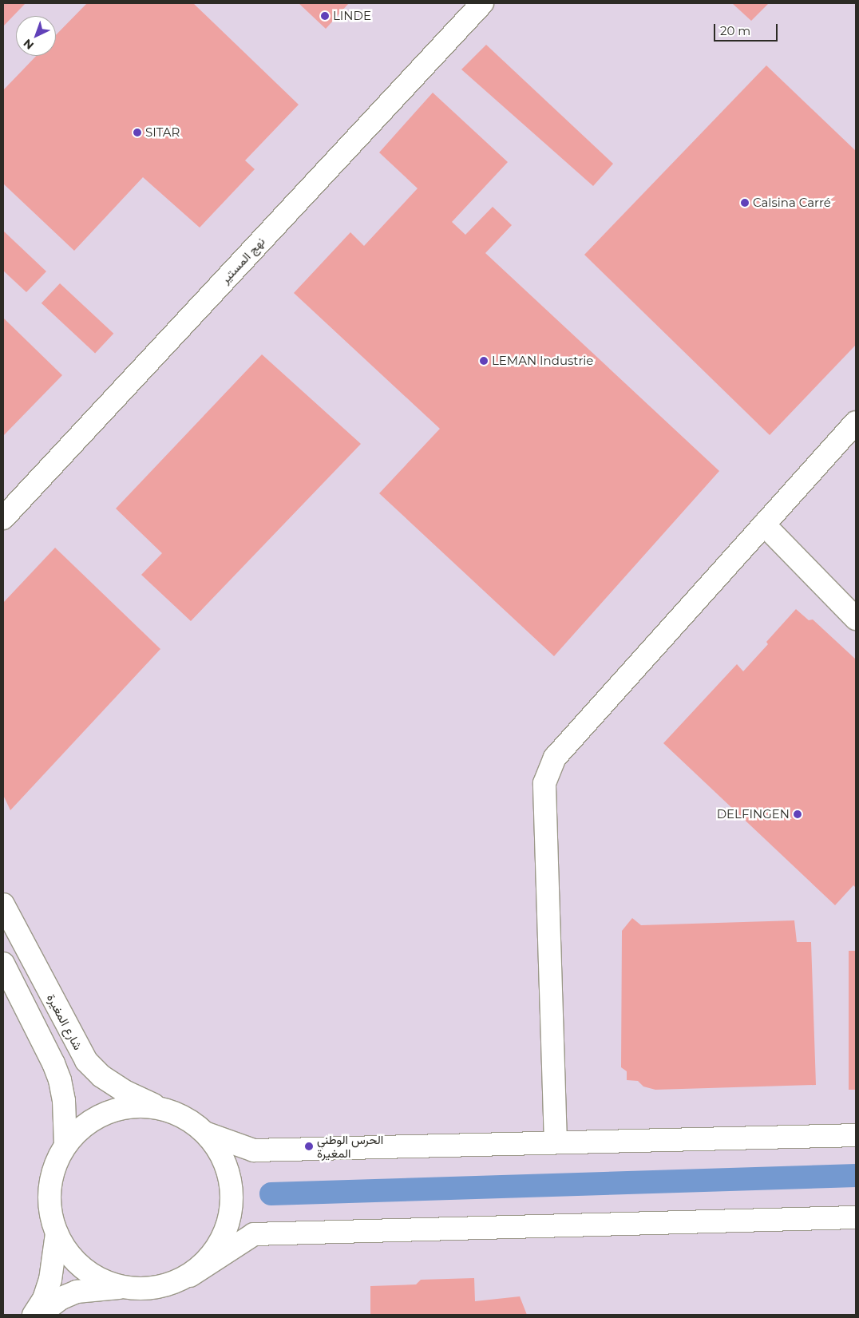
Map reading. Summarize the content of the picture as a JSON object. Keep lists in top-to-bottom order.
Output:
{
  "streets": {
    "street": ["نهج المستير", "شارع المغيرة"]
  },
  "places": [
    "LINDE",
    "SITAR",
    "Calsina Carré",
    "LEMAN Industrie",
    "DELFINGEN",
    "الحرس الوطني المغيرة"
  ],
  "scale_bar": "20 m",
  "north": "bottom left"
}
